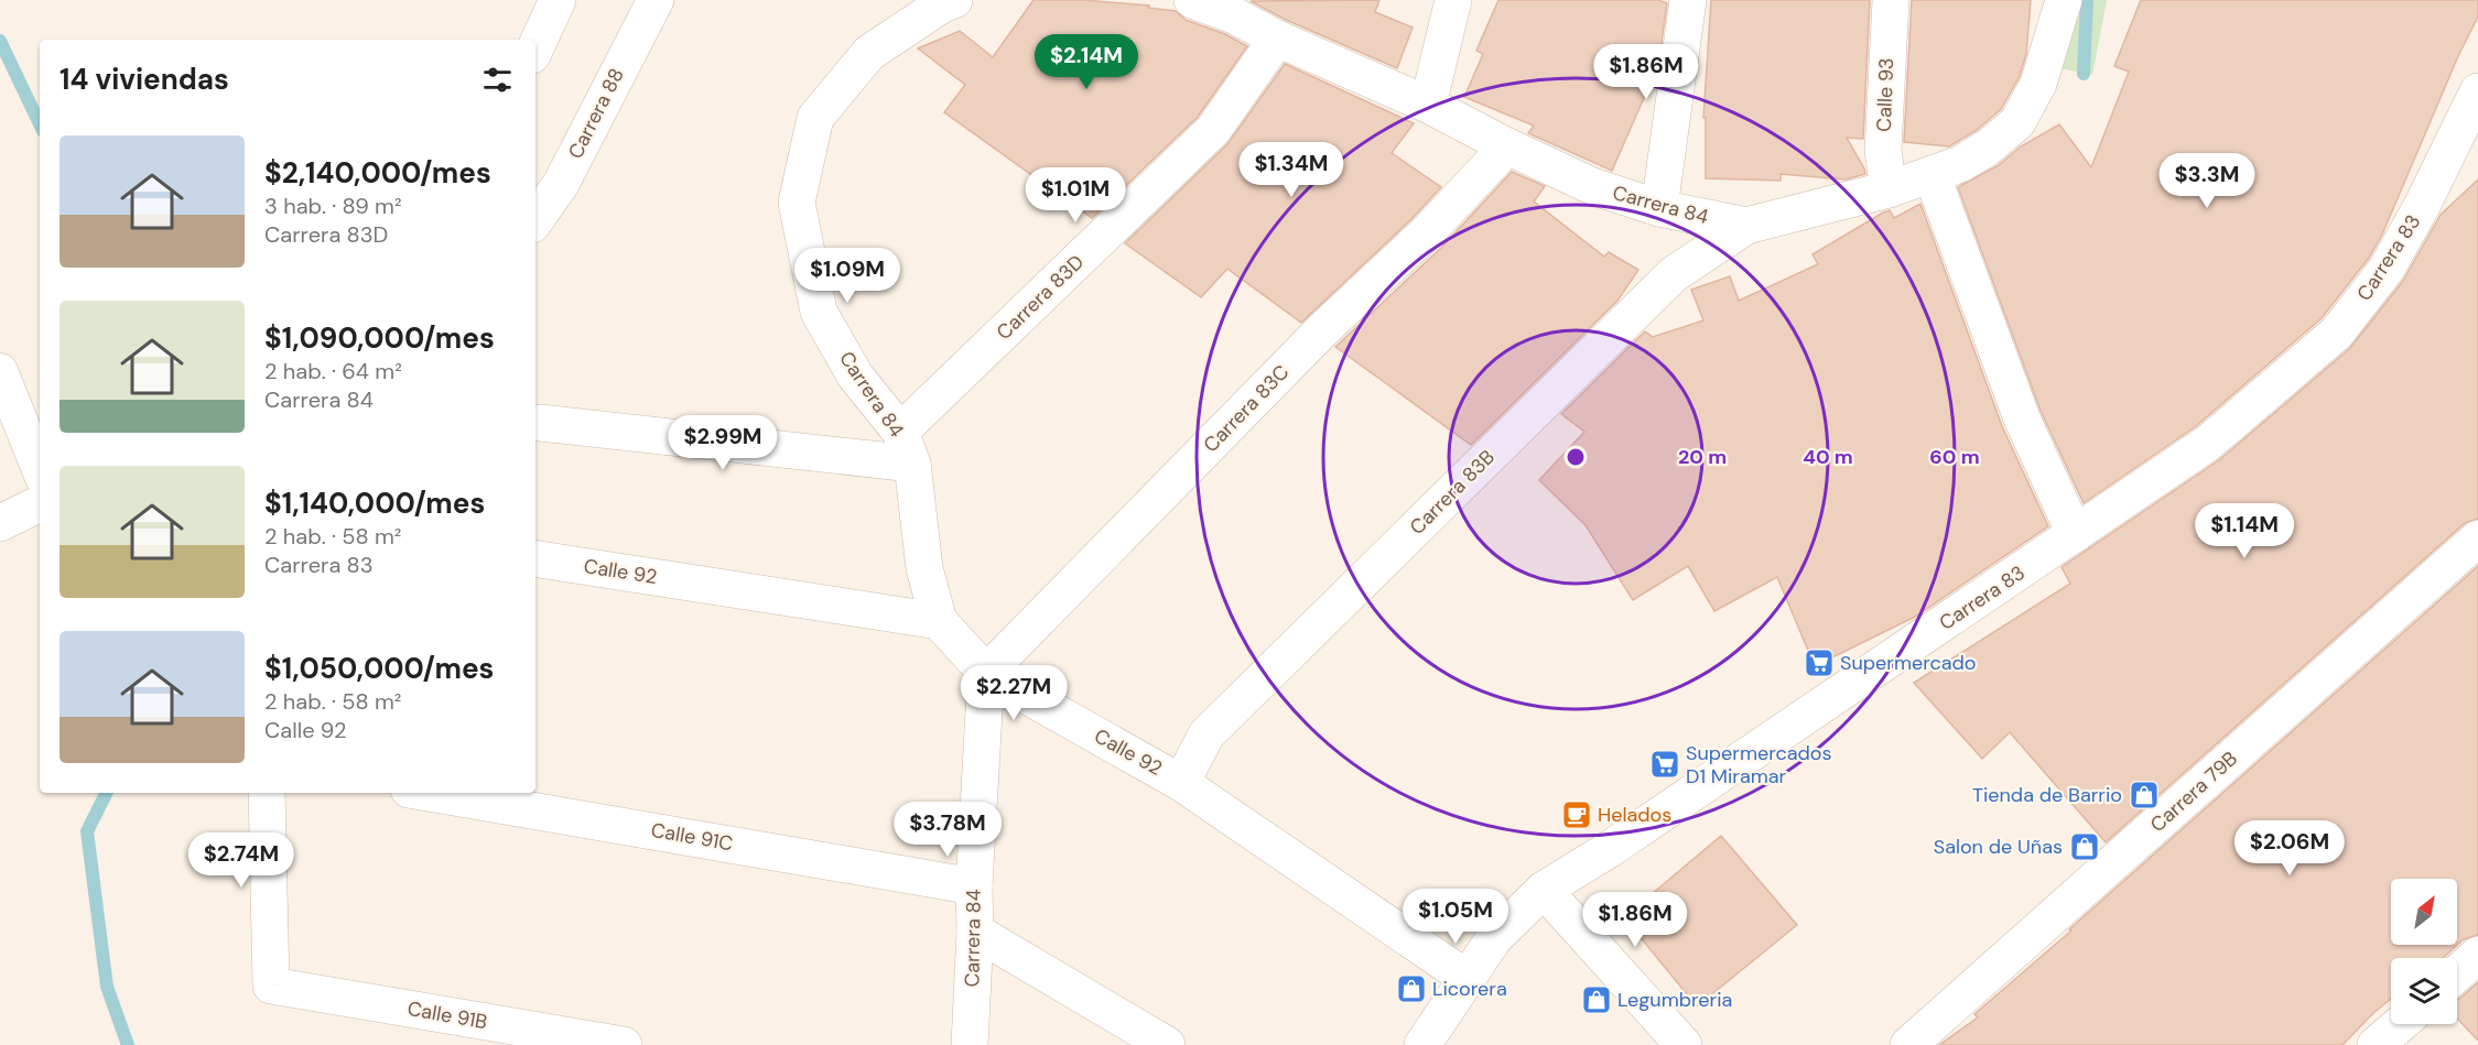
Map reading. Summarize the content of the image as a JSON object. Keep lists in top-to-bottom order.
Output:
{
  "streets": {
    "street": [
      "Calle 93",
      "Carrera 88",
      "Carrera 84",
      "Carrera 83",
      "Carrera 83D",
      "Carrera 83C",
      "Carrera 83B",
      "Calle 92",
      "Carrera 79B",
      "Calle 91C",
      "Calle 91B"
    ]
  },
  "crossings": [
    ["Calle 93", "Carrera 84"],
    ["Carrera 84", "Carrera 83D"],
    ["Carrera 84", "Carrera 83C"],
    ["Carrera 84", "Carrera 83B"],
    ["Carrera 84", "Calle 92"],
    ["Carrera 84", "Calle 91C"],
    ["Carrera 83", "Calle 92"],
    ["Carrera 83C", "Calle 92"],
    ["Carrera 83B", "Calle 92"]
  ],
  "places": {
    "supermarket": ["Supermercado", "Supermercados D1 Miramar"],
    "shop": [
      "Tienda de Barrio",
      "Salon de Uñas",
      "Licorera",
      "Legumbreria"
    ],
    "cafe": ["Helados"]
  },
  "north": "top right",
  "page": {
    "price": [
      "$2.14M",
      "$1.86M",
      "$1.34M",
      "$3.3M",
      "$1.01M",
      "$1.09M",
      "$2.99M",
      "$1.14M",
      "$2.27M",
      "$3.78M",
      "$2.06M",
      "$2.74M",
      "$1.05M",
      "$1.86M"
    ],
    "heading": "14 viviendas",
    "list": [
      {
        "name": "$2,140,000/mes",
        "note": "3 hab. · 89 m² · Carrera 83D"
      },
      {
        "name": "$1,090,000/mes",
        "note": "2 hab. · 64 m² · Carrera 84"
      },
      {
        "name": "$1,140,000/mes",
        "note": "2 hab. · 58 m² · Carrera 83"
      },
      {
        "name": "$1,050,000/mes",
        "note": "2 hab. · 58 m² · Calle 92"
      }
    ]
  },
  "rings": ["20 m", "40 m", "60 m"]
}
